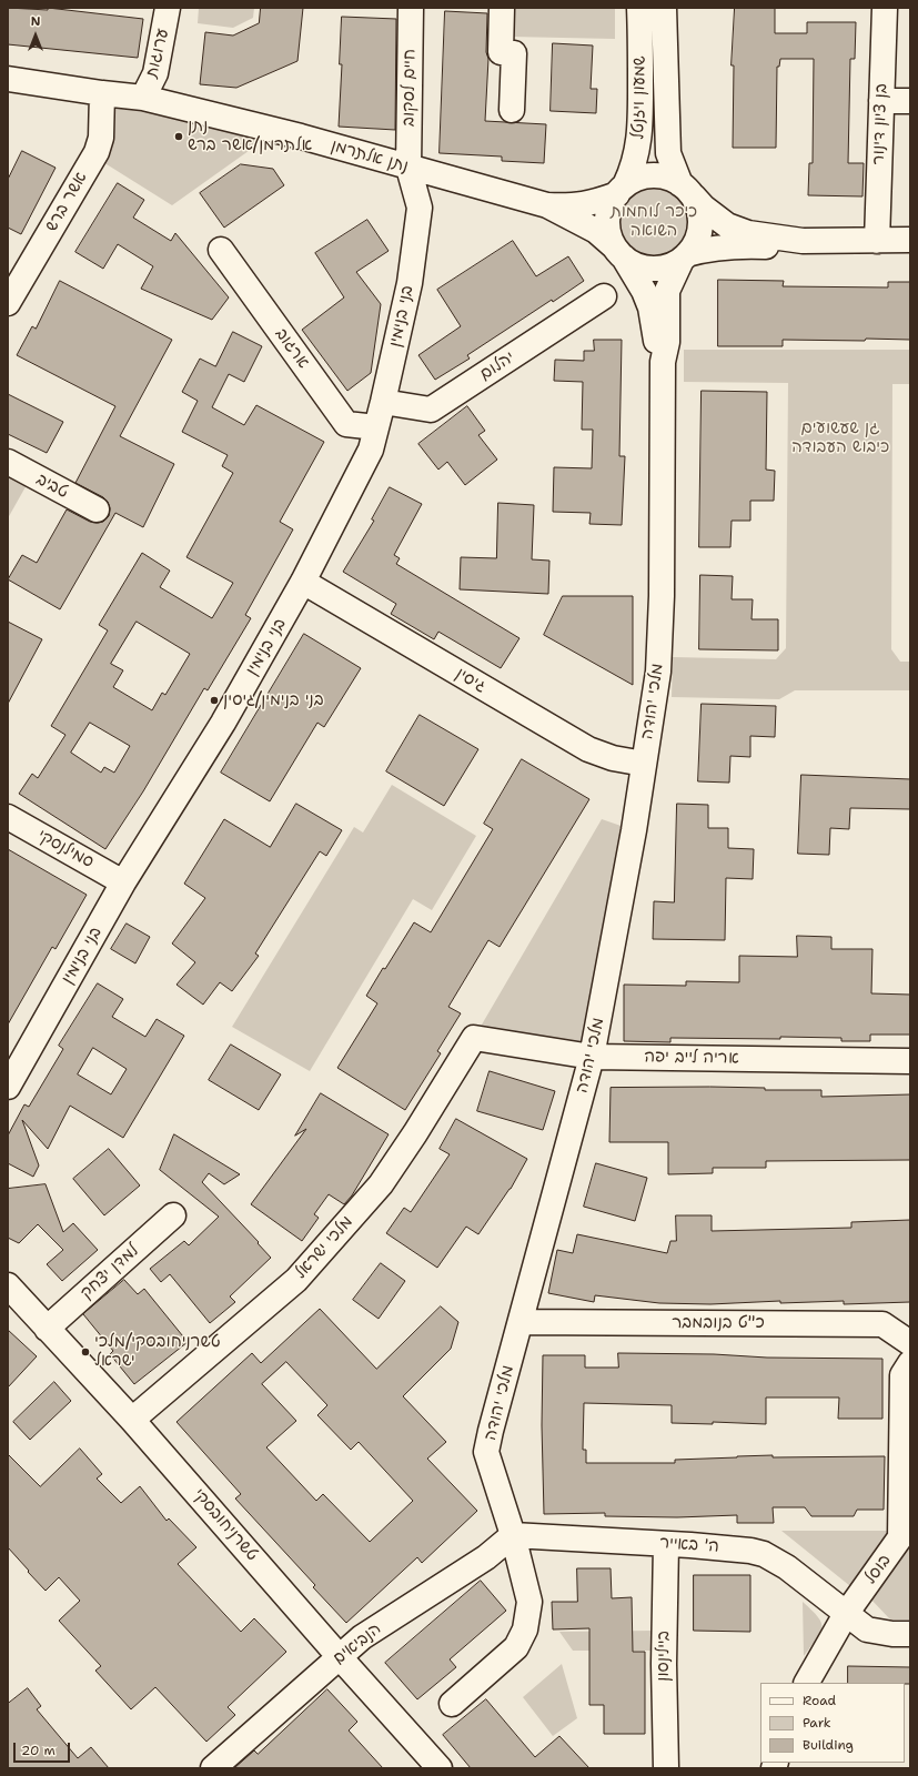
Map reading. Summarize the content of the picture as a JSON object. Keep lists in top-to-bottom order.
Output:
{
  "streets": {
    "street": [
      "ערוגות",
      "חיים לסקוב",
      "שמעון ויזנטל",
      "בן ציון דינור",
      "נתן אלתרמן",
      "אשר ברש",
      "בני בנימין",
      "ארגוב",
      "יהלום",
      "טביב",
      "גיסין",
      "מלכי יהודה",
      "סמילנסקי",
      "אריה לייב יפה",
      "מלכי ישראל",
      "למדן יצחק",
      "כ\"ט בנובמבר",
      "טשרניחובסקי",
      "ה' באייר",
      "בוסל",
      "הנביאים",
      "ביילינסון"
    ]
  },
  "crossings": [
    ["ערוגות", "נתן אלתרמן"],
    ["חיים לסקוב", "נתן אלתרמן"],
    ["חיים לסקוב", "בני בנימין"],
    ["שמעון ויזנטל", "נתן אלתרמן"],
    ["שמעון ויזנטל", "מלכי יהודה"],
    ["נתן אלתרמן", "אשר ברש"],
    ["נתן אלתרמן", "בני בנימין"],
    ["נתן אלתרמן", "מלכי יהודה"],
    ["בני בנימין", "ארגוב"],
    ["בני בנימין", "יהלום"],
    ["בני בנימין", "גיסין"],
    ["בני בנימין", "סמילנסקי"],
    ["גיסין", "מלכי יהודה"],
    ["מלכי יהודה", "אריה לייב יפה"],
    ["מלכי יהודה", "כ\"ט בנובמבר"],
    ["מלכי יהודה", "ה' באייר"],
    ["מלכי יהודה", "הנביאים"],
    ["אריה לייב יפה", "מלכי ישראל"],
    ["מלכי ישראל", "טשרניחובסקי"],
    ["למדן יצחק", "טשרניחובסקי"],
    ["טשרניחובסקי", "הנביאים"],
    ["ה' באייר", "בוסל"],
    ["ה' באייר", "הנביאים"],
    ["ה' באייר", "ביילינסון"]
  ],
  "parks": ["כיכר לוחמות השואה", "גן שעשועים כיבוש העבודה"],
  "places": ["נתן אלתרמן/אשר ברש", "בני בנימין/גיסין", "טשרניחובסקי/מלכי ישראל"],
  "legend": ["Road", "Park", "Building"],
  "scale_bar": "20 m",
  "north": "top"
}
